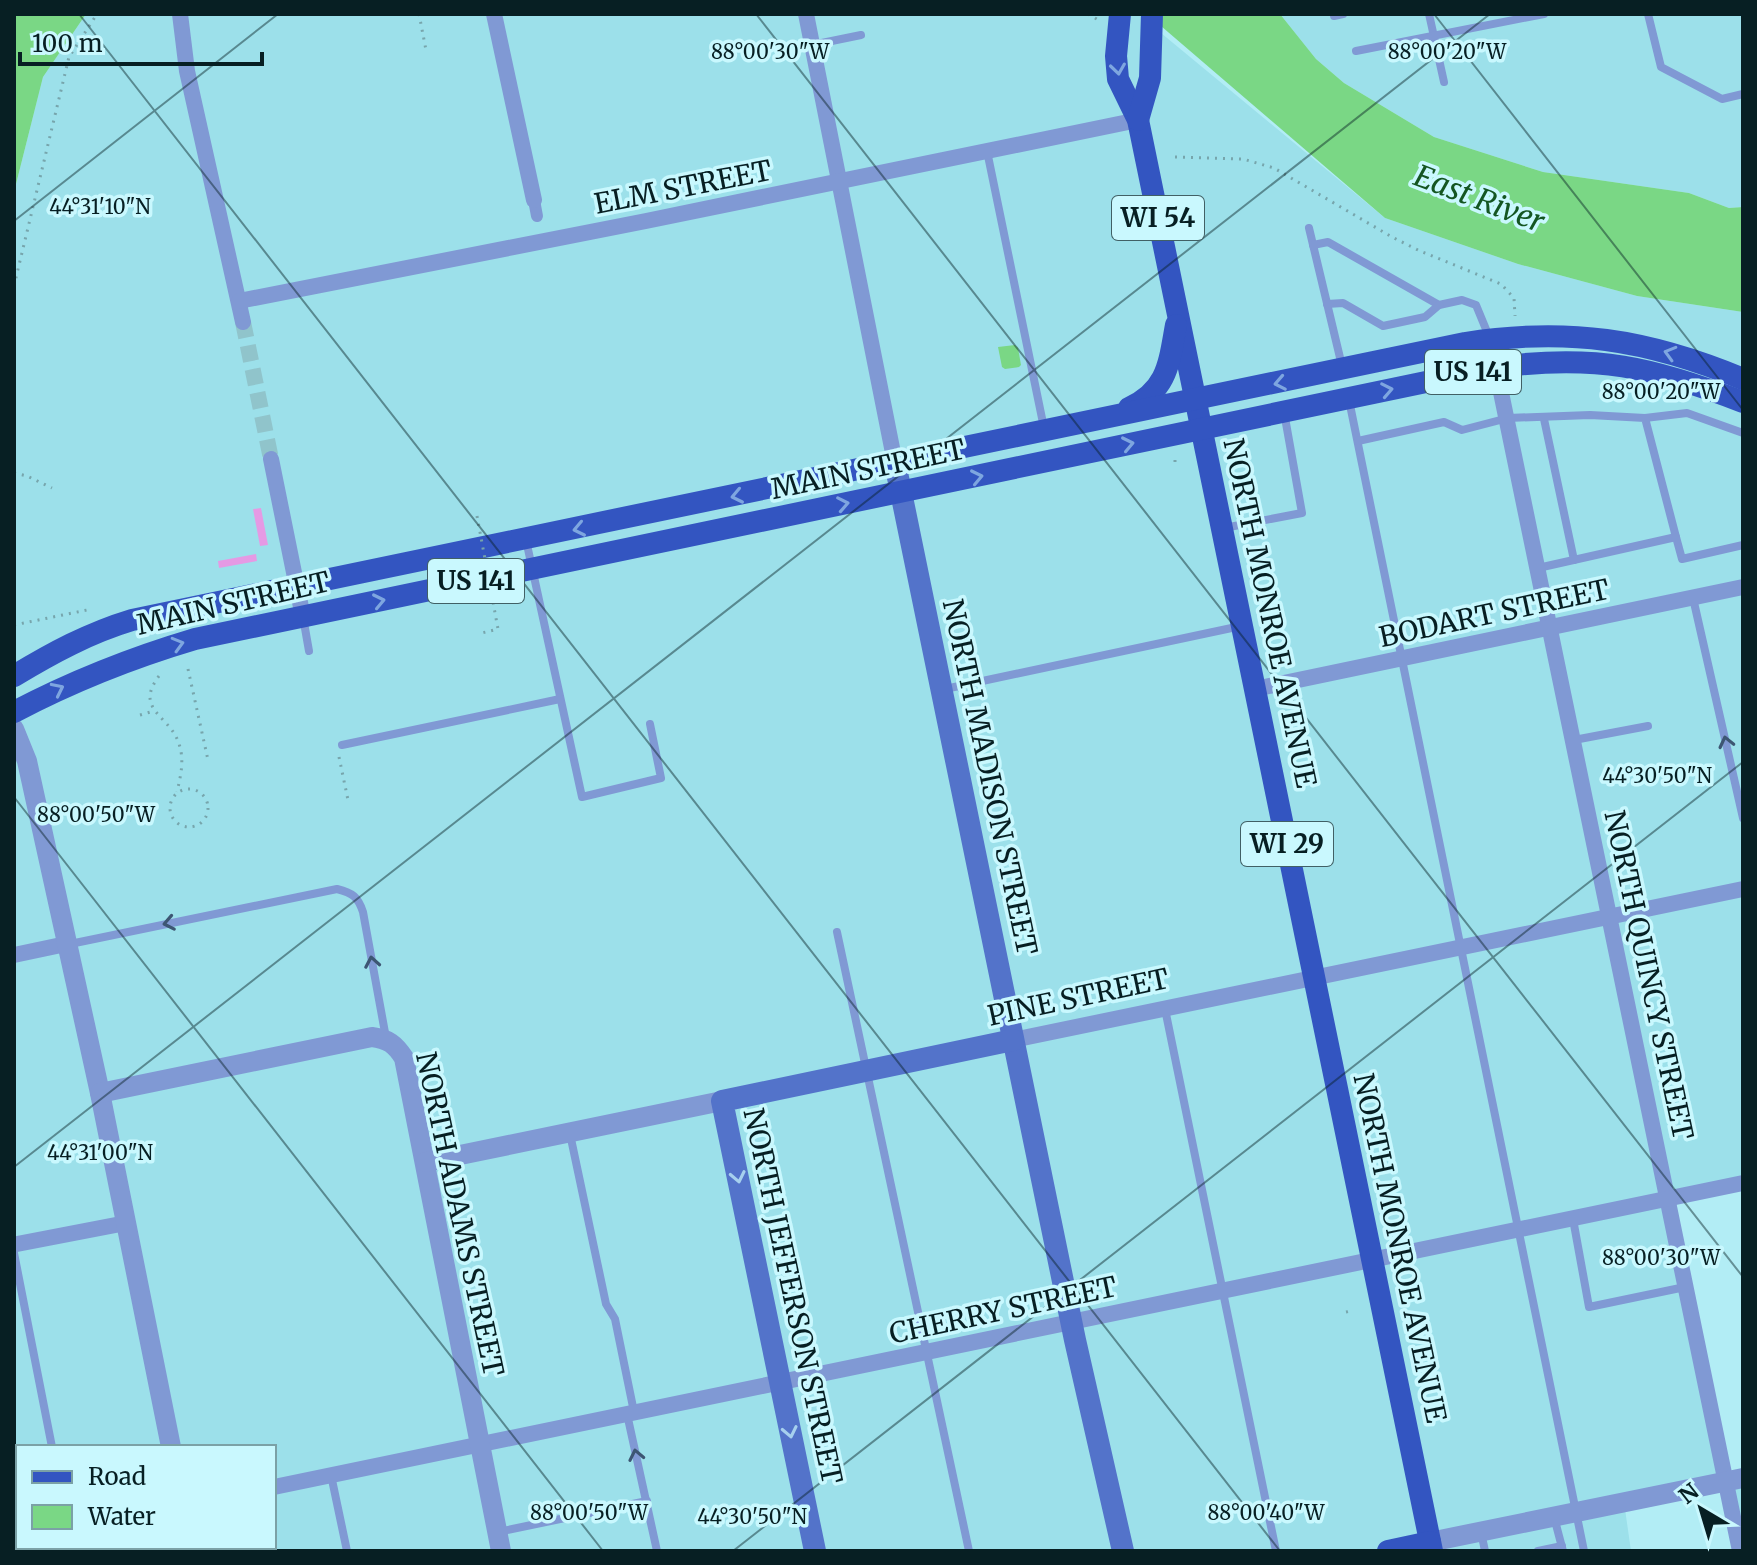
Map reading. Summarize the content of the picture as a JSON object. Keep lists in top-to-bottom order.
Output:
{
  "streets": {
    "main road": [
      "WI 54",
      "US 141",
      "MAIN STREET",
      "NORTH MONROE AVENUE",
      "NORTH MADISON STREET",
      "WI 29",
      "PINE STREET",
      "NORTH JEFFERSON STREET"
    ],
    "street": [
      "ELM STREET",
      "BODART STREET",
      "NORTH QUINCY STREET",
      "NORTH ADAMS STREET",
      "CHERRY STREET"
    ]
  },
  "crossings": [
    ["ELM STREET", "WI 54"],
    ["ELM STREET", "NORTH MONROE AVENUE"],
    ["ELM STREET", "NORTH MADISON STREET"],
    ["WI 54", "NORTH MONROE AVENUE"],
    ["MAIN STREET", "NORTH MONROE AVENUE"],
    ["MAIN STREET", "NORTH MADISON STREET"],
    ["MAIN STREET", "NORTH QUINCY STREET"],
    ["NORTH MONROE AVENUE", "BODART STREET"],
    ["NORTH MONROE AVENUE", "PINE STREET"],
    ["NORTH MONROE AVENUE", "CHERRY STREET"],
    ["BODART STREET", "NORTH QUINCY STREET"],
    ["NORTH MADISON STREET", "PINE STREET"],
    ["NORTH MADISON STREET", "CHERRY STREET"],
    ["NORTH QUINCY STREET", "PINE STREET"],
    ["NORTH QUINCY STREET", "CHERRY STREET"],
    ["PINE STREET", "NORTH ADAMS STREET"],
    ["PINE STREET", "NORTH JEFFERSON STREET"],
    ["NORTH ADAMS STREET", "CHERRY STREET"],
    ["NORTH JEFFERSON STREET", "CHERRY STREET"]
  ],
  "one_way": ["NORTH JEFFERSON STREET"],
  "water": ["East River"],
  "legend": ["Road", "Water"],
  "scale_bar": "100 m",
  "north": "top left",
  "coordinates": [
    "88°00'30\"W",
    "88°00'20\"W",
    "44°31'10\"N",
    "44°30'50\"N",
    "88°00'50\"W",
    "44°31'00\"N",
    "88°00'40\"W"
  ]
}
